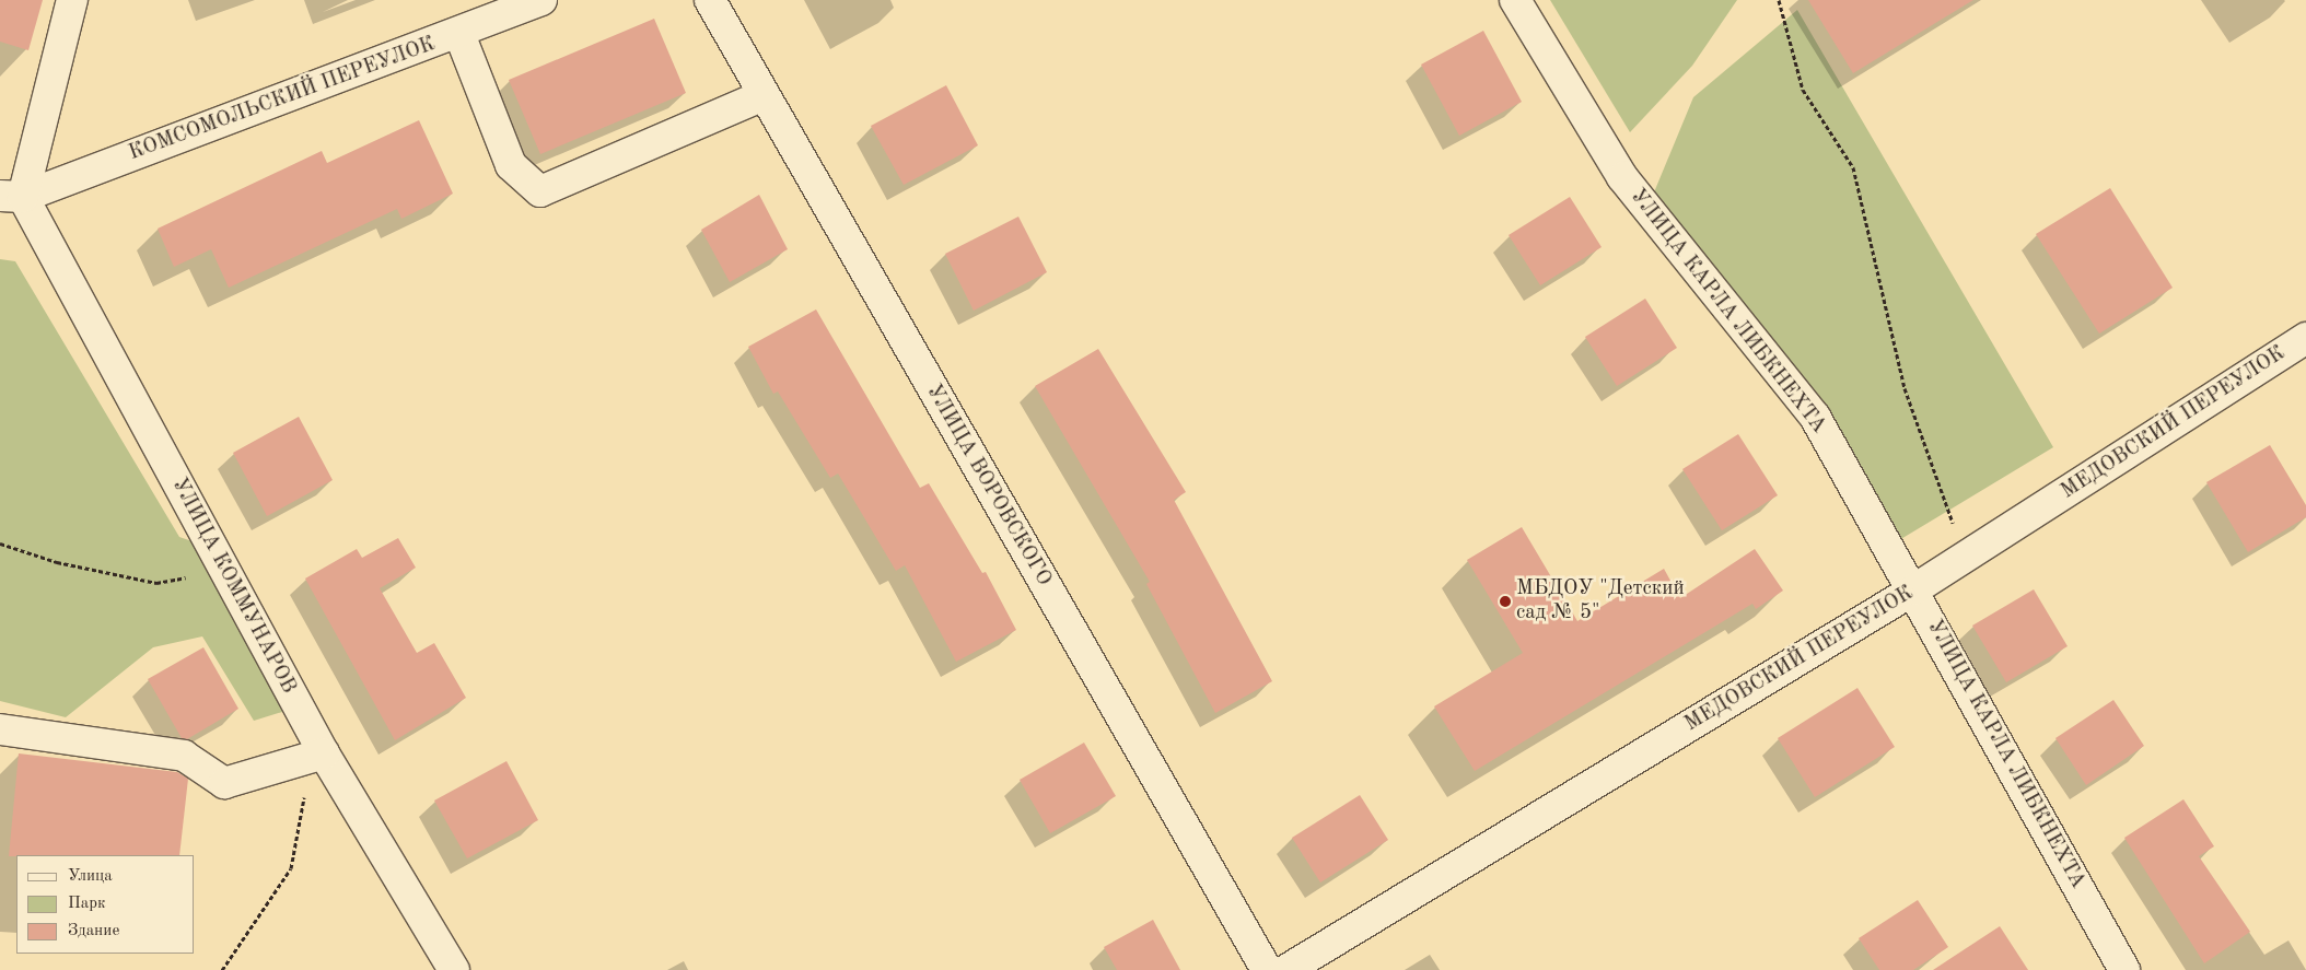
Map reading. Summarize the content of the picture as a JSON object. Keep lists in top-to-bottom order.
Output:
{
  "streets": {
    "street": [
      "КОМСОМОЛЬСКИЙ ПЕРЕУЛОК",
      "УЛИЦА КАРЛА ЛИБКНЕХТА",
      "МЕДОВСКИЙ ПЕРЕУЛОК",
      "УЛИЦА ВОРОВСКОГО",
      "УЛИЦА КОММУНАРОВ"
    ]
  },
  "crossings": [
    ["КОМСОМОЛЬСКИЙ ПЕРЕУЛОК", "УЛИЦА КОММУНАРОВ"],
    ["УЛИЦА КАРЛА ЛИБКНЕХТА", "МЕДОВСКИЙ ПЕРЕУЛОК"]
  ],
  "places": ["МБДОУ \"Детский сад № 5\""],
  "legend": ["Улица", "Парк", "Здание"]
}
